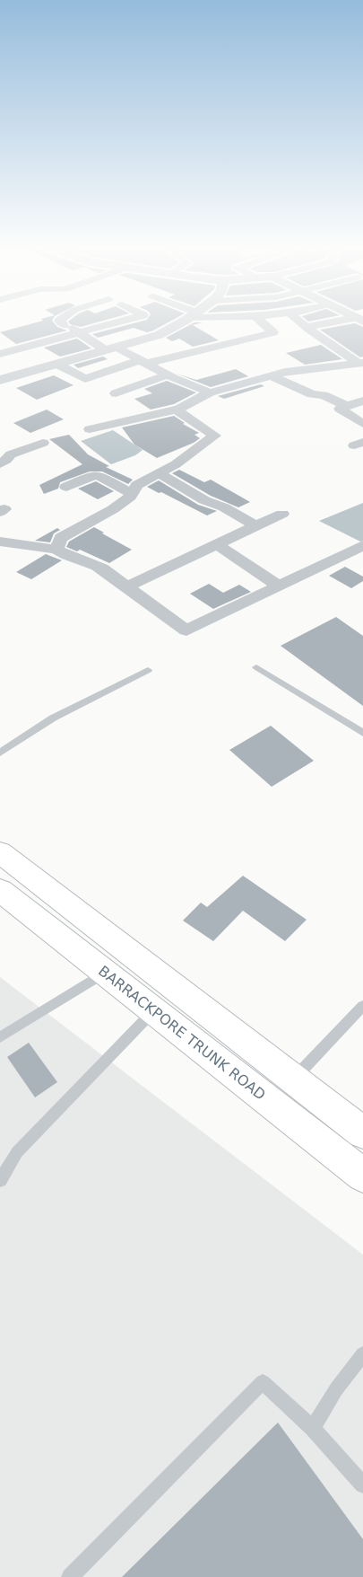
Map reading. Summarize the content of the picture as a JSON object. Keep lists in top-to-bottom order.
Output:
{
  "streets": {
    "main road": ["BARRACKPORE TRUNK ROAD"]
  }
}
